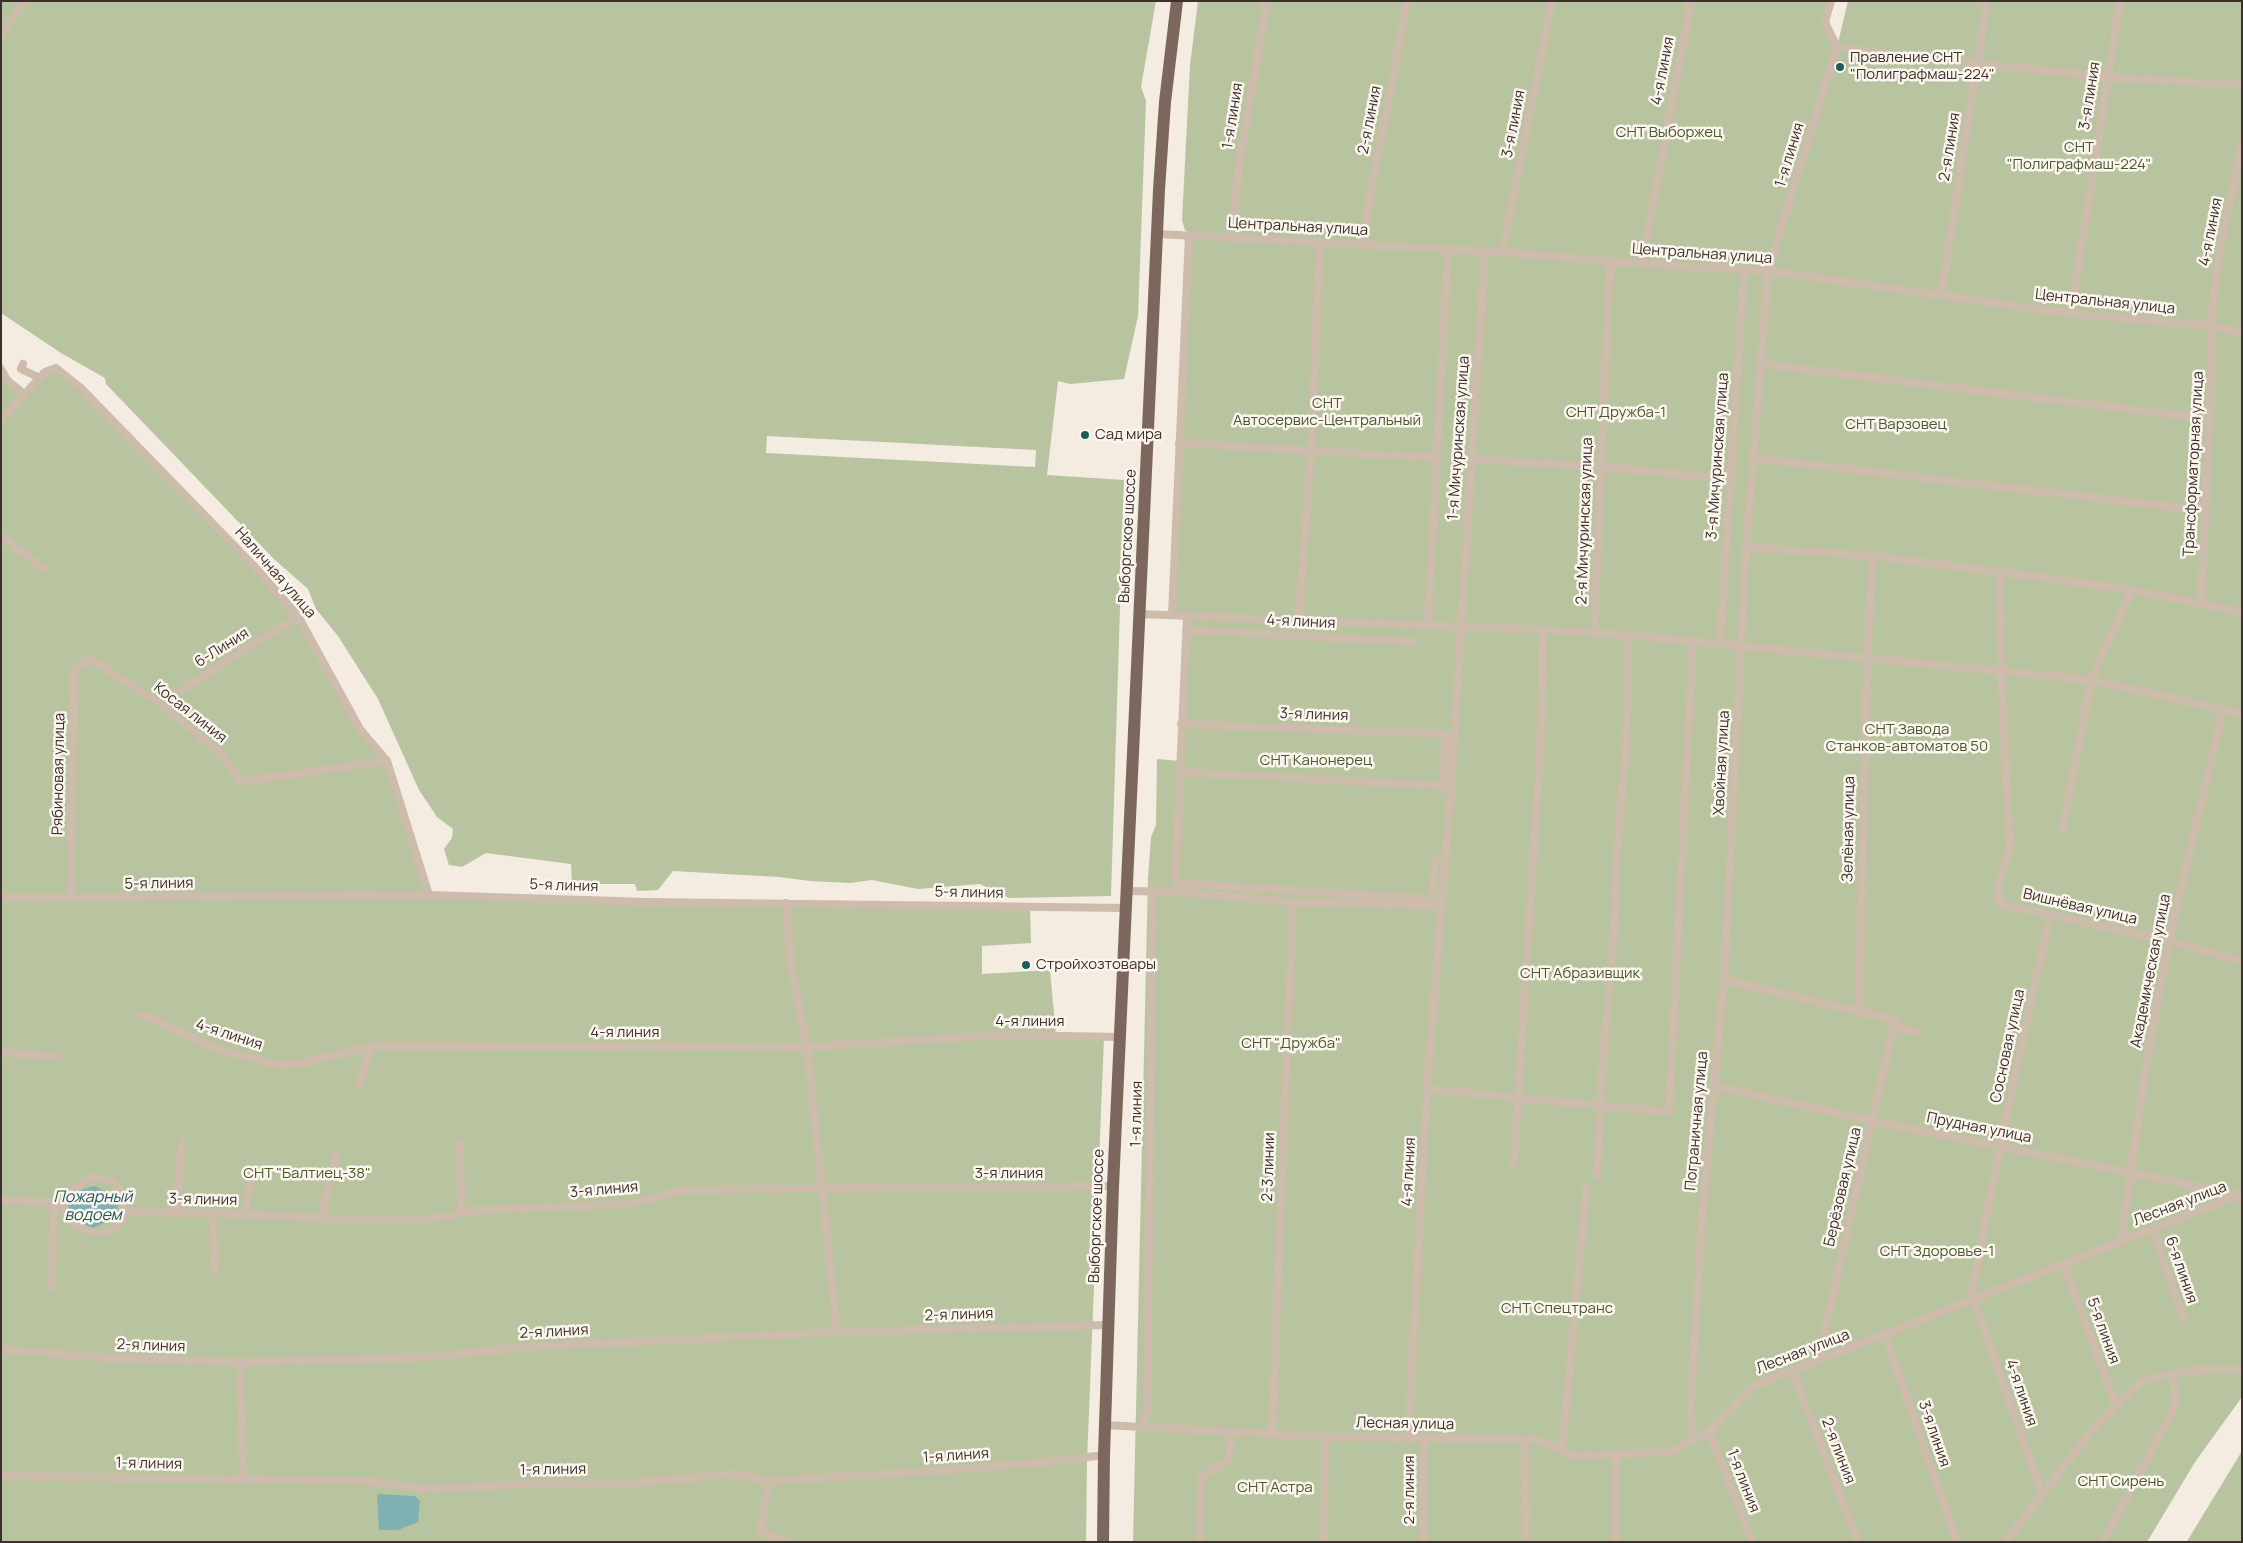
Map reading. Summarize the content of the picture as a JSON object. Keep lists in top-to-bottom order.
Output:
{
  "streets": {
    "main road": ["Выборгское шоссе"],
    "street": [
      "4-я линия",
      "3-я линия",
      "1-я линия",
      "2-я линия",
      "Центральная улица",
      "1-я Мичуринская улица",
      "3-я Мичуринская улица",
      "Трансформаторная улица",
      "2-я Мичуринская улица",
      "Наличная улица",
      "6-Линия",
      "Косая линия",
      "Хвойная улица",
      "Рябиновая улица",
      "Зелёная улица",
      "5-я линия",
      "Вишнёвая улица",
      "Академическая улица",
      "Сосновая улица",
      "Пограничная улица",
      "Прудная улица",
      "2-3 линии",
      "Берёзовая улица",
      "Лесная улица",
      "6-я линия"
    ]
  },
  "crossings": [
    ["4-я линия", "3-я линия"],
    ["4-я линия", "Центральная улица"],
    ["4-я линия", "1-я Мичуринская улица"],
    ["4-я линия", "Трансформаторная улица"],
    ["4-я линия", "Выборгское шоссе"],
    ["4-я линия", "Сосновая улица"],
    ["4-я линия", "Лесная улица"],
    ["3-я линия", "Центральная улица"],
    ["3-я линия", "1-я Мичуринская улица"],
    ["3-я линия", "Выборгское шоссе"],
    ["3-я линия", "Лесная улица"],
    ["1-я линия", "Центральная улица"],
    ["1-я линия", "Выборгское шоссе"],
    ["1-я линия", "Хвойная улица"],
    ["1-я линия", "Лесная улица"],
    ["2-я линия", "Центральная улица"],
    ["2-я линия", "Выборгское шоссе"],
    ["2-я линия", "Лесная улица"],
    ["Центральная улица", "1-я Мичуринская улица"],
    ["Центральная улица", "3-я Мичуринская улица"],
    ["Центральная улица", "Трансформаторная улица"],
    ["Центральная улица", "2-я Мичуринская улица"],
    ["Центральная улица", "Выборгское шоссе"],
    ["Выборгское шоссе", "5-я линия"],
    ["Выборгское шоссе", "Лесная улица"],
    ["Наличная улица", "6-Линия"],
    ["Наличная улица", "Косая линия"],
    ["Наличная улица", "5-я линия"],
    ["6-Линия", "Косая линия"],
    ["Косая линия", "Рябиновая улица"],
    ["Хвойная улица", "Пограничная улица"],
    ["Рябиновая улица", "5-я линия"],
    ["5-я линия", "Лесная улица"],
    ["Вишнёвая улица", "Академическая улица"],
    ["Вишнёвая улица", "Сосновая улица"],
    ["Академическая улица", "Прудная улица"],
    ["Академическая улица", "Лесная улица"],
    ["Сосновая улица", "Прудная улица"],
    ["Сосновая улица", "Лесная улица"],
    ["Пограничная улица", "Прудная улица"],
    ["Пограничная улица", "Лесная улица"],
    ["Прудная улица", "Берёзовая улица"],
    ["Прудная улица", "Лесная улица"],
    ["2-3 линии", "Лесная улица"],
    ["Берёзовая улица", "Лесная улица"],
    ["Лесная улица", "6-я линия"]
  ],
  "water": ["Пожарный водоем"],
  "parks": [
    "СНТ Выборжец",
    "СНТ \"Полиграфмаш-224\"",
    "СНТ Автосервис-Центральный",
    "СНТ Дружба-1",
    "СНТ Варзовец",
    "СНТ Завода Станков-автоматов 50",
    "СНТ Канонерец",
    "СНТ Абразивщик",
    "СНТ \"Дружба\"",
    "СНТ \"Балтиец-38\"",
    "СНТ Здоровье-1",
    "СНТ Спецтранс",
    "СНТ Сирень",
    "СНТ Астра"
  ],
  "places": ["Правление СНТ \"Полиграфмаш-224\"", "Сад мира", "Стройхозтовары"]
}
